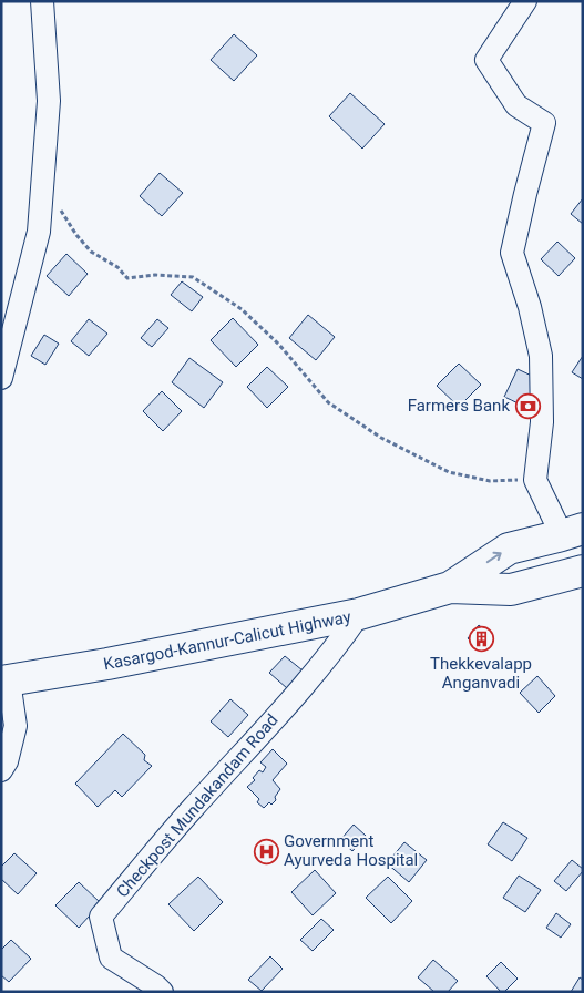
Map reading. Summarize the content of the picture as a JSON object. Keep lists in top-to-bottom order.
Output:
{
  "streets": {
    "highway": ["Kasargod-Kannur-Calicut Highway"],
    "street": ["Checkpost Mundakandam Road"]
  },
  "crossings": [
    ["Kasargod-Kannur-Calicut Highway", "Checkpost Mundakandam Road"]
  ],
  "places": {
    "bank": ["Farmers Bank"],
    "building": ["Thekkevalapp Anganvadi"],
    "hospital": ["Government Ayurveda Hospital"]
  }
}
